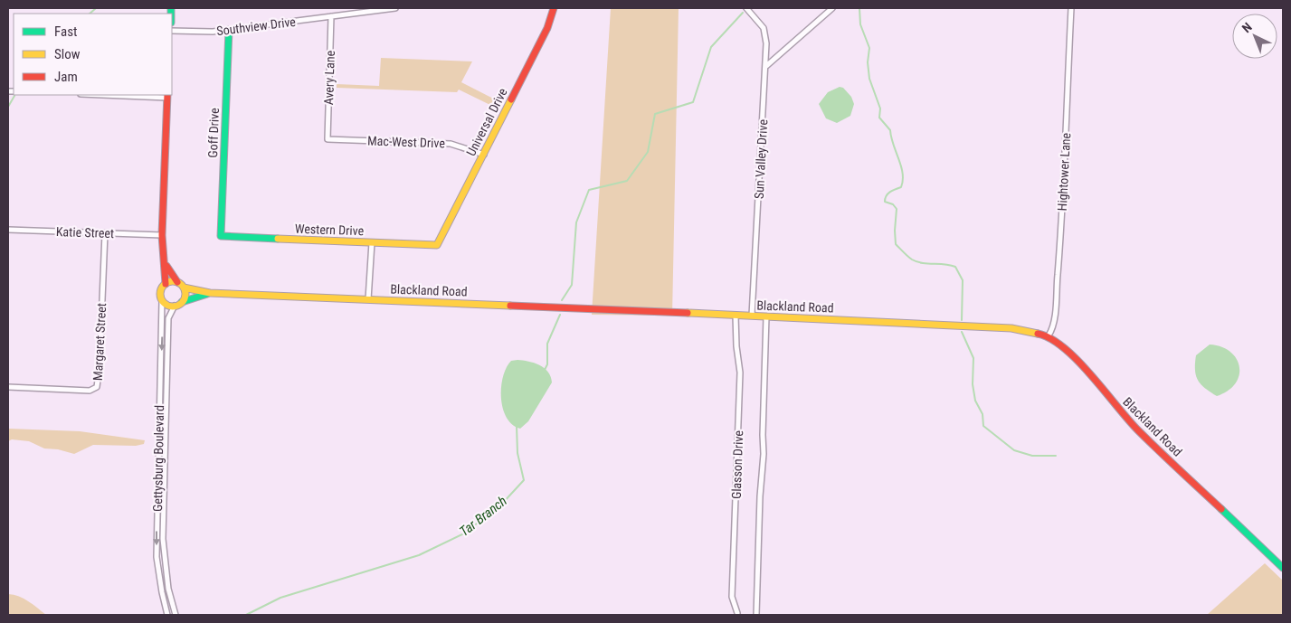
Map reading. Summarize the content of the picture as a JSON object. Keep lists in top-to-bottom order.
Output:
{
  "streets": {
    "street": [
      "Southview Drive",
      "Avery Lane",
      "Universal Drive",
      "Goff Drive",
      "Mac-West Drive",
      "Sun Valley Drive",
      "Hightower Lane",
      "Western Drive",
      "Katie Street",
      "Blackland Road",
      "Margaret Street",
      "Gettysburg Boulevard",
      "Glasson Drive"
    ]
  },
  "crossings": [
    ["Southview Drive", "Avery Lane"],
    ["Southview Drive", "Goff Drive"],
    ["Avery Lane", "Mac-West Drive"],
    ["Universal Drive", "Mac-West Drive"],
    ["Universal Drive", "Western Drive"],
    ["Goff Drive", "Western Drive"],
    ["Sun Valley Drive", "Blackland Road"],
    ["Hightower Lane", "Blackland Road"],
    ["Katie Street", "Margaret Street"],
    ["Blackland Road", "Gettysburg Boulevard"],
    ["Blackland Road", "Glasson Drive"]
  ],
  "water": ["Tar Branch"],
  "legend": ["Fast", "Slow", "Jam"],
  "north": "top left"
}
